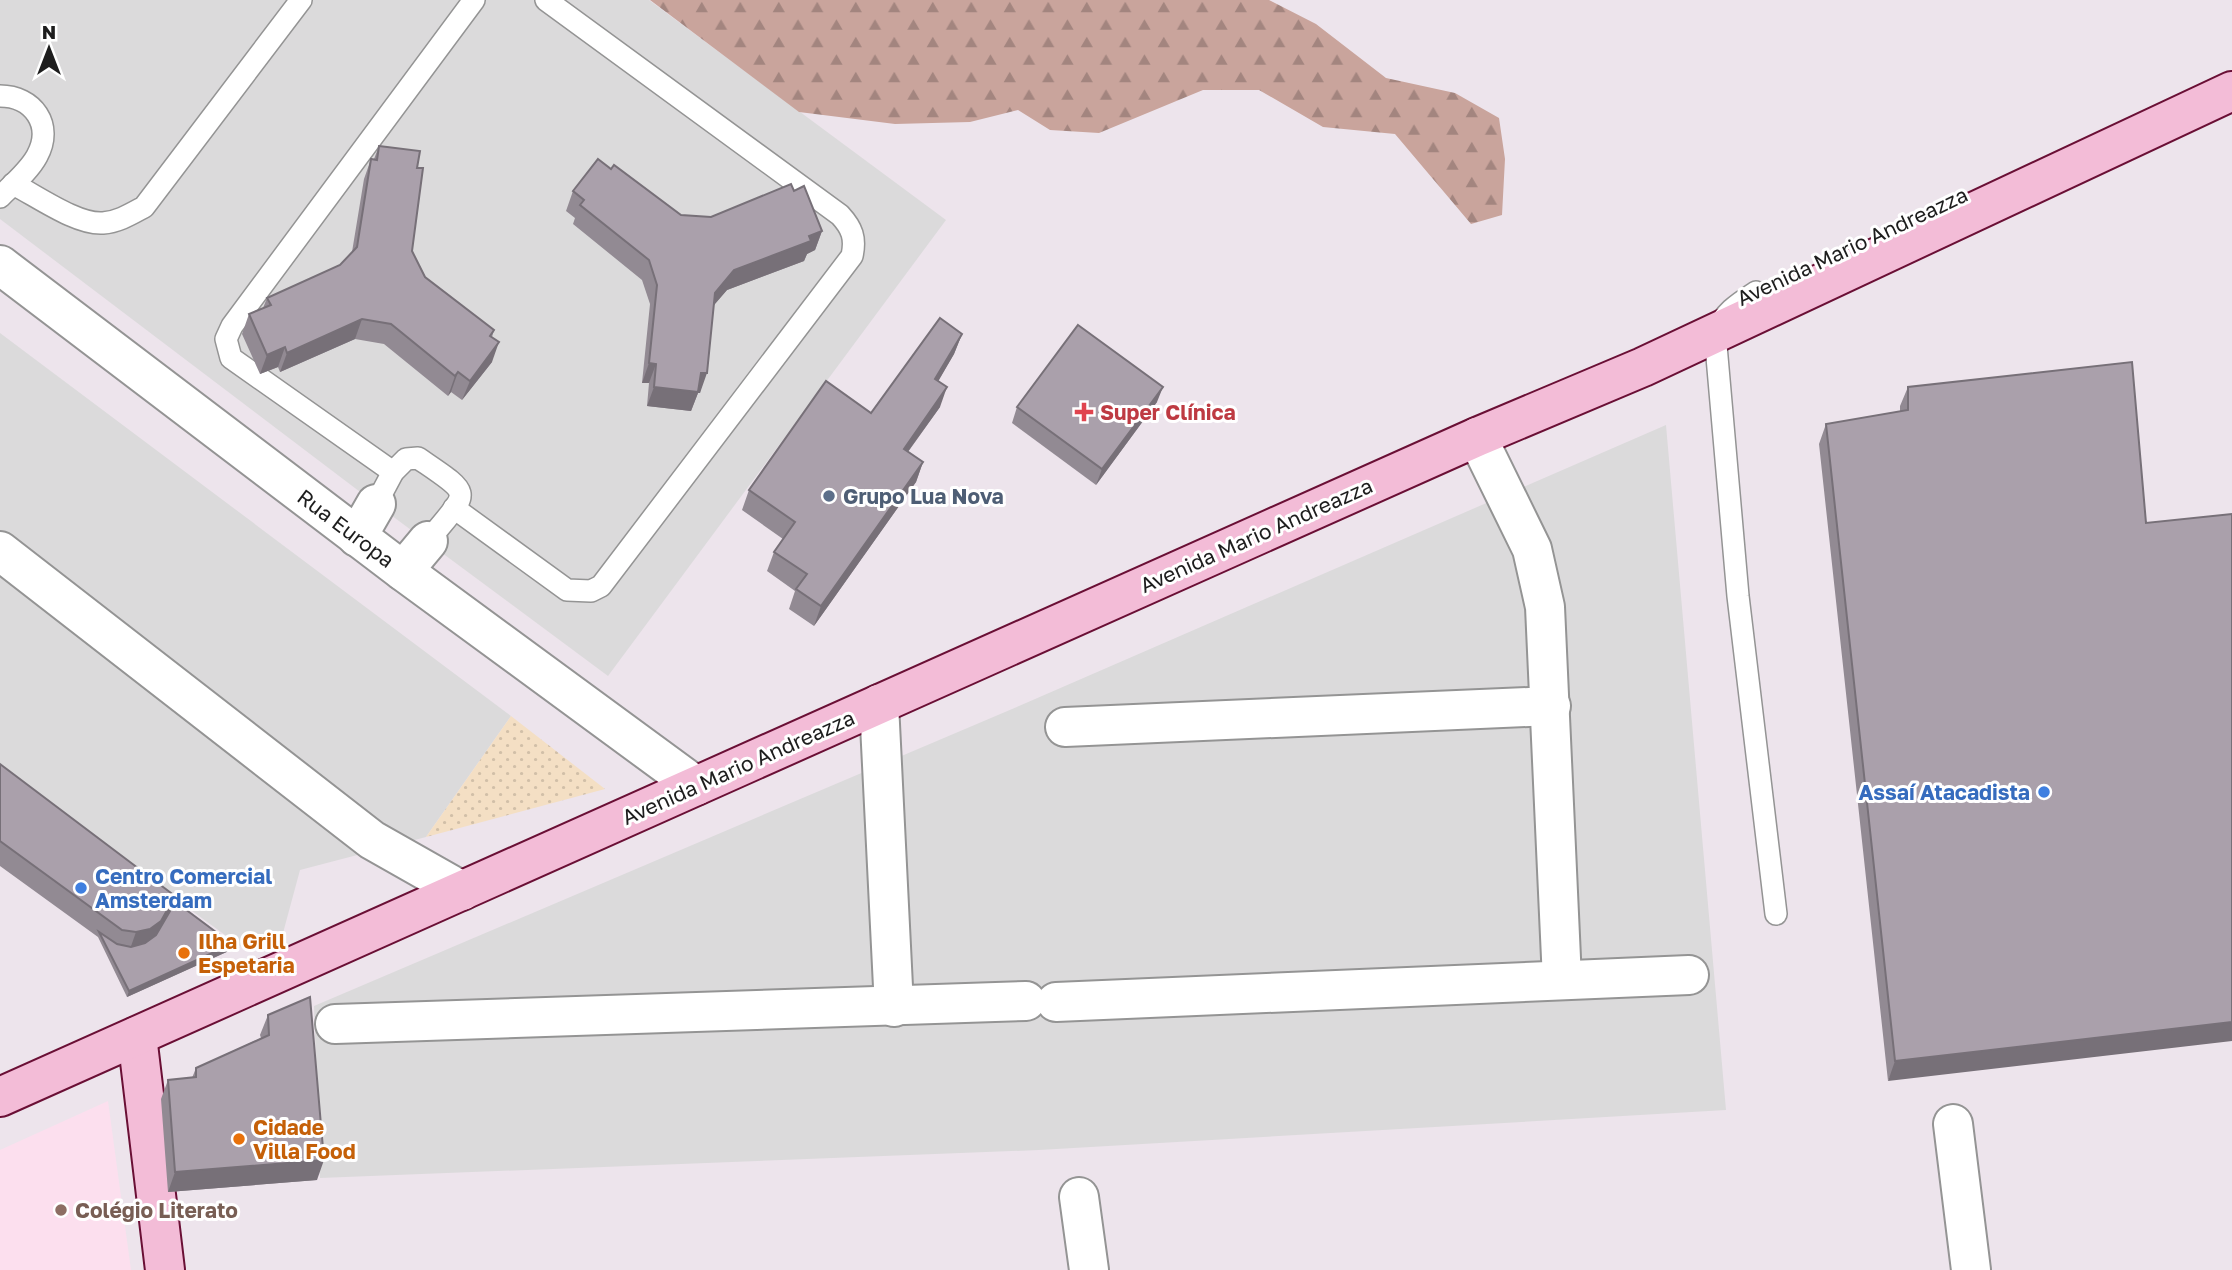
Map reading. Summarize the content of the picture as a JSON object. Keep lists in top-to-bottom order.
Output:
{
  "streets": {
    "main road": ["Avenida Mario Andreazza"],
    "street": ["Rua Europa"]
  },
  "crossings": [
    ["Avenida Mario Andreazza", "Rua Europa"]
  ],
  "places": {
    "health": ["Super Clínica"],
    "other": [
      "Grupo Lua Nova",
      "Assaí Atacadista",
      "Centro Comercial Amsterdam",
      "Ilha Grill Espetaria",
      "Cidade Villa Food",
      "Colégio Literato"
    ]
  },
  "north": "top"
}
